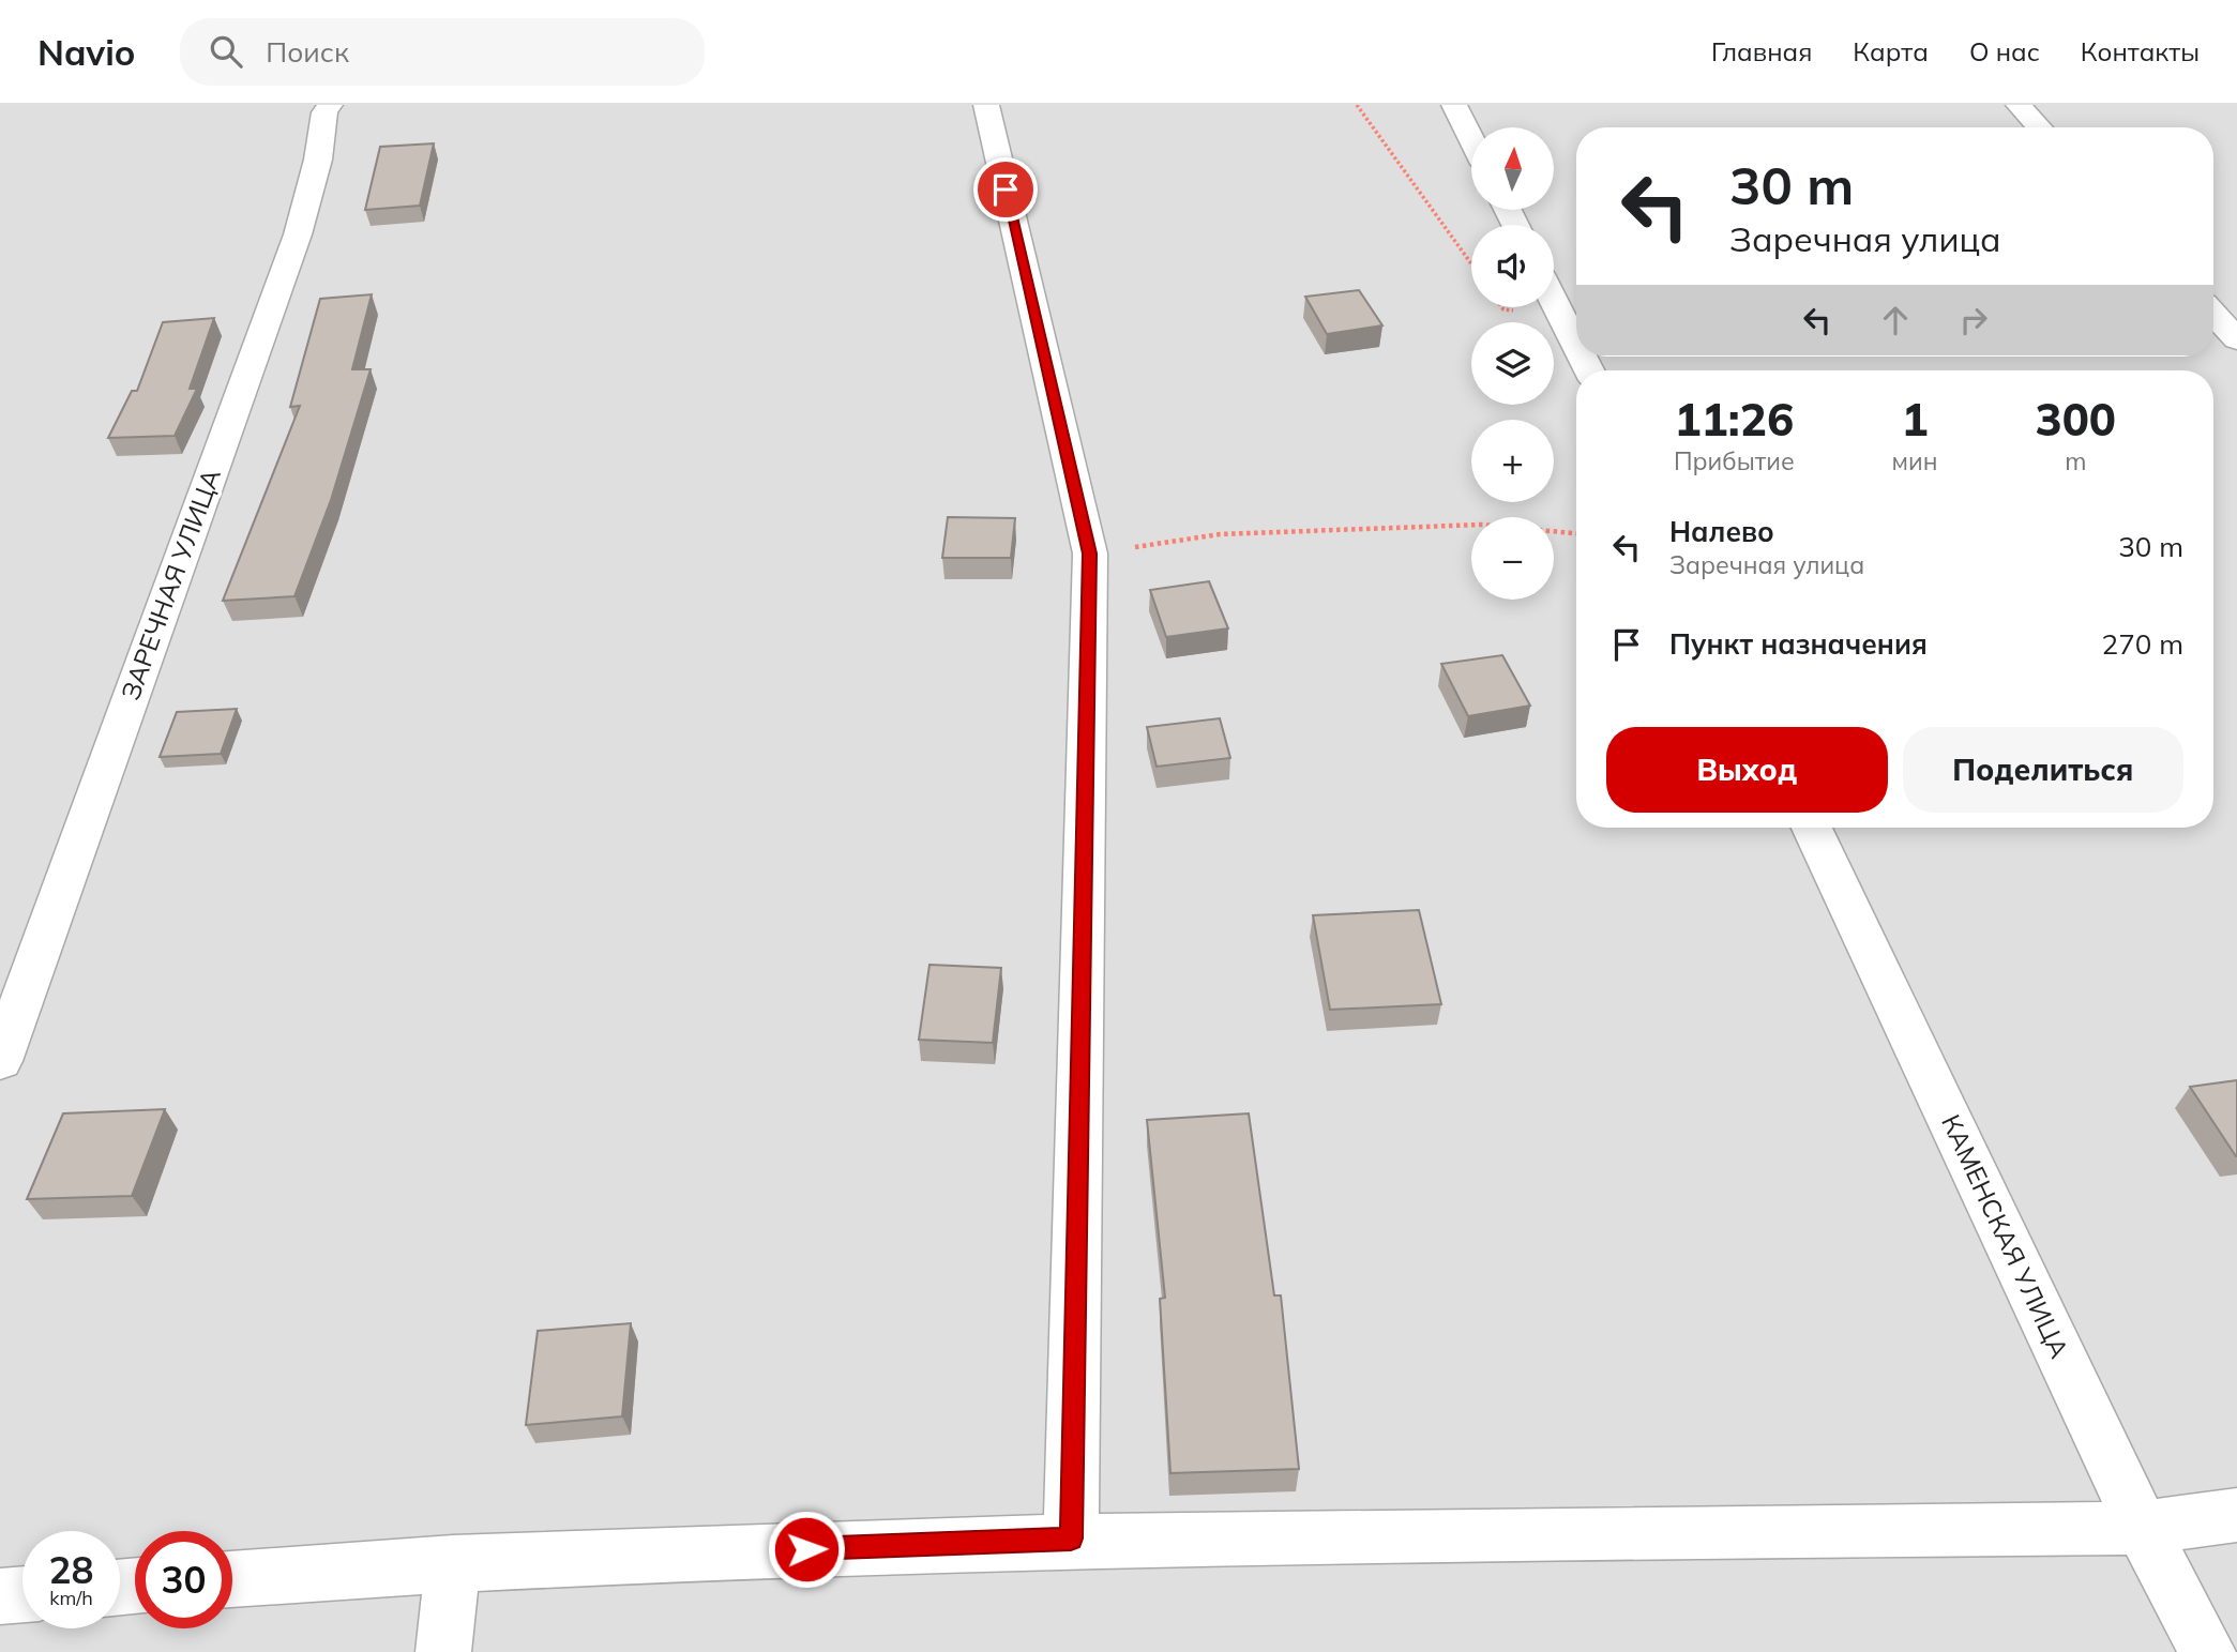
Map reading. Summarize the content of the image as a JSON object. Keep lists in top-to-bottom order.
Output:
{
  "streets": {
    "street": ["ЗАРЕЧНАЯ УЛИЦА", "КАМЕНСКАЯ УЛИЦА"]
  },
  "north": "top",
  "page": {
    "header": "Navio",
    "search": "Поиск",
    "nav": [
      "Главная",
      "Карта",
      "О нас",
      "Контакты"
    ],
    "map_buttons": ["+", "−"],
    "turn": ["30 m", "Заречная улица"],
    "eta": [
      "11:26",
      "Прибытие",
      "1",
      "мин",
      "300",
      "m"
    ],
    "list": [
      {
        "name": "Налево",
        "note": "Заречная улица",
        "value": "30 m"
      },
      {
        "name": "Пункт назначения",
        "value": "270 m"
      }
    ],
    "buttons": ["Выход", "Поделиться"],
    "speed": "28 km/h",
    "limit": "30"
  }
}
